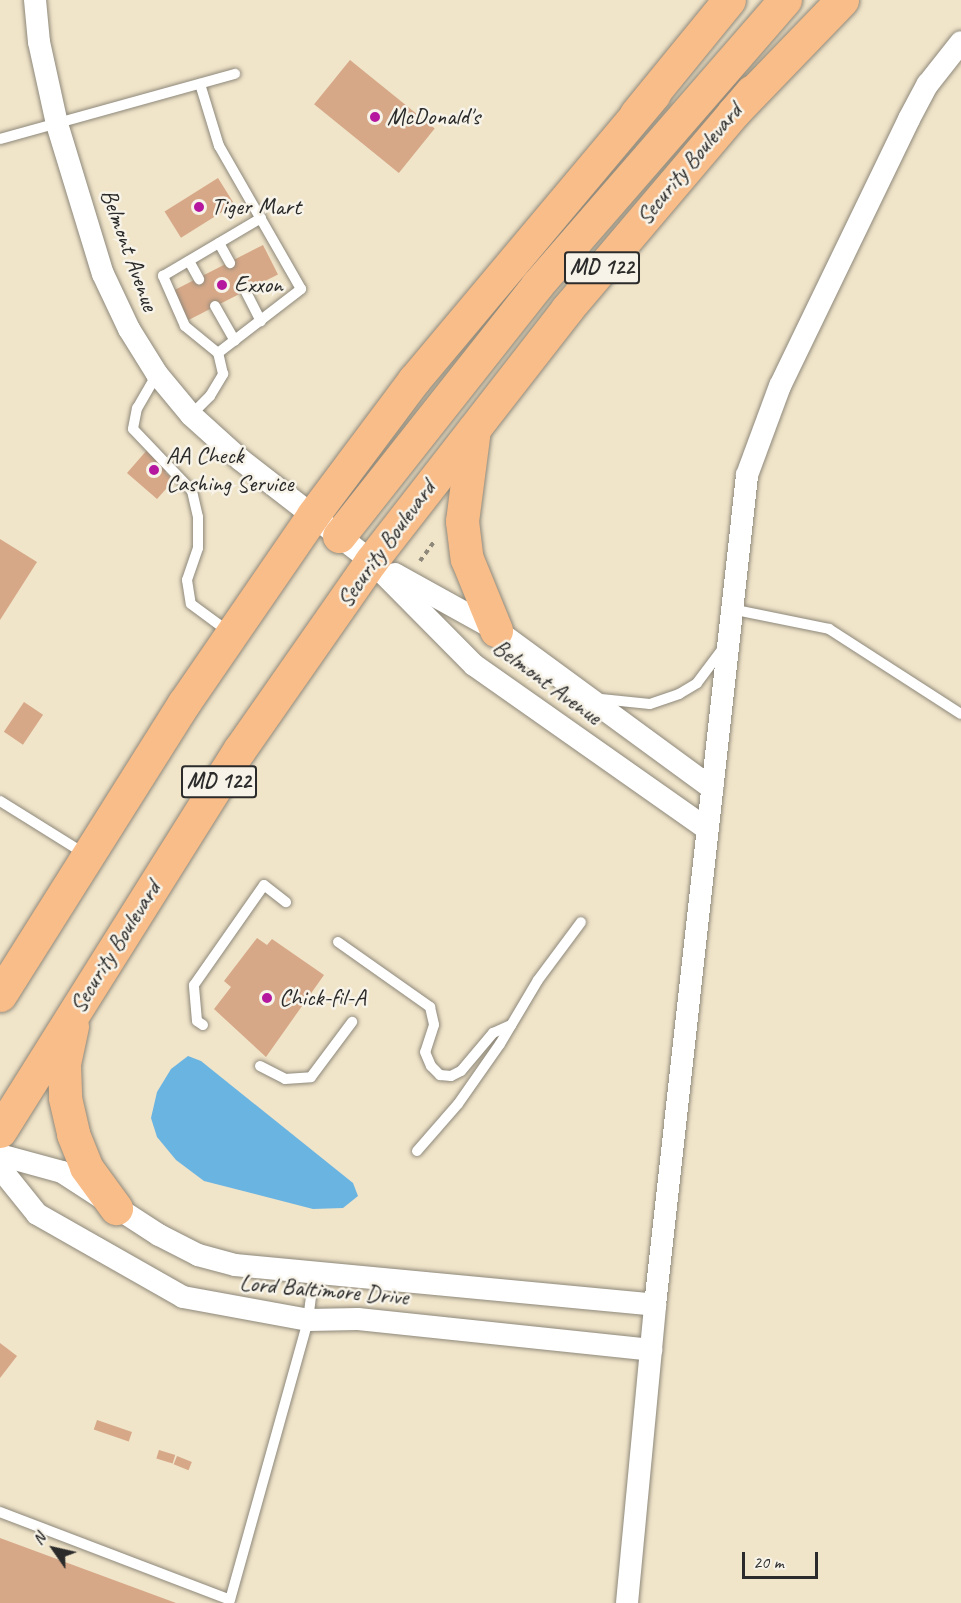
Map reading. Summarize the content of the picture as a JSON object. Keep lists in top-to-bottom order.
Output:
{
  "streets": {
    "main road": ["Security Boulevard", "MD 122"],
    "street": ["Belmont Avenue", "Lord Baltimore Drive"]
  },
  "crossings": [
    ["Security Boulevard", "Belmont Avenue"],
    ["Belmont Avenue", "MD 122"]
  ],
  "places": [
    "McDonald's",
    "Tiger Mart",
    "Exxon",
    "AA Check Cashing Service",
    "Chick-fil-A"
  ],
  "scale_bar": "20 m",
  "north": "top left"
}
